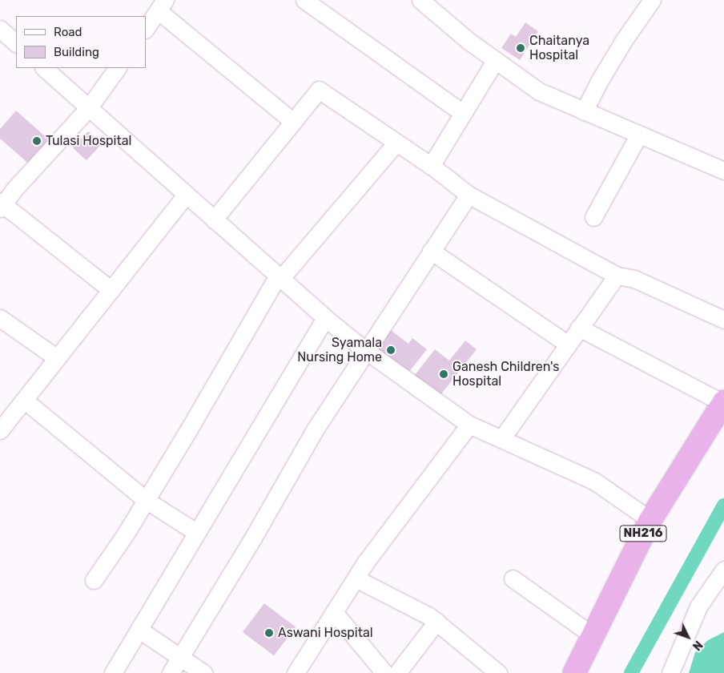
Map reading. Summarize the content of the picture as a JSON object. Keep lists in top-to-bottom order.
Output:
{
  "streets": {
    "highway": ["NH216"]
  },
  "places": [
    "Chaitanya Hospital",
    "Tulasi Hospital",
    "Syamala Nursing Home",
    "Ganesh Children's Hospital",
    "Aswani Hospital"
  ],
  "legend": ["Road", "Building"],
  "north": "bottom right"
}
